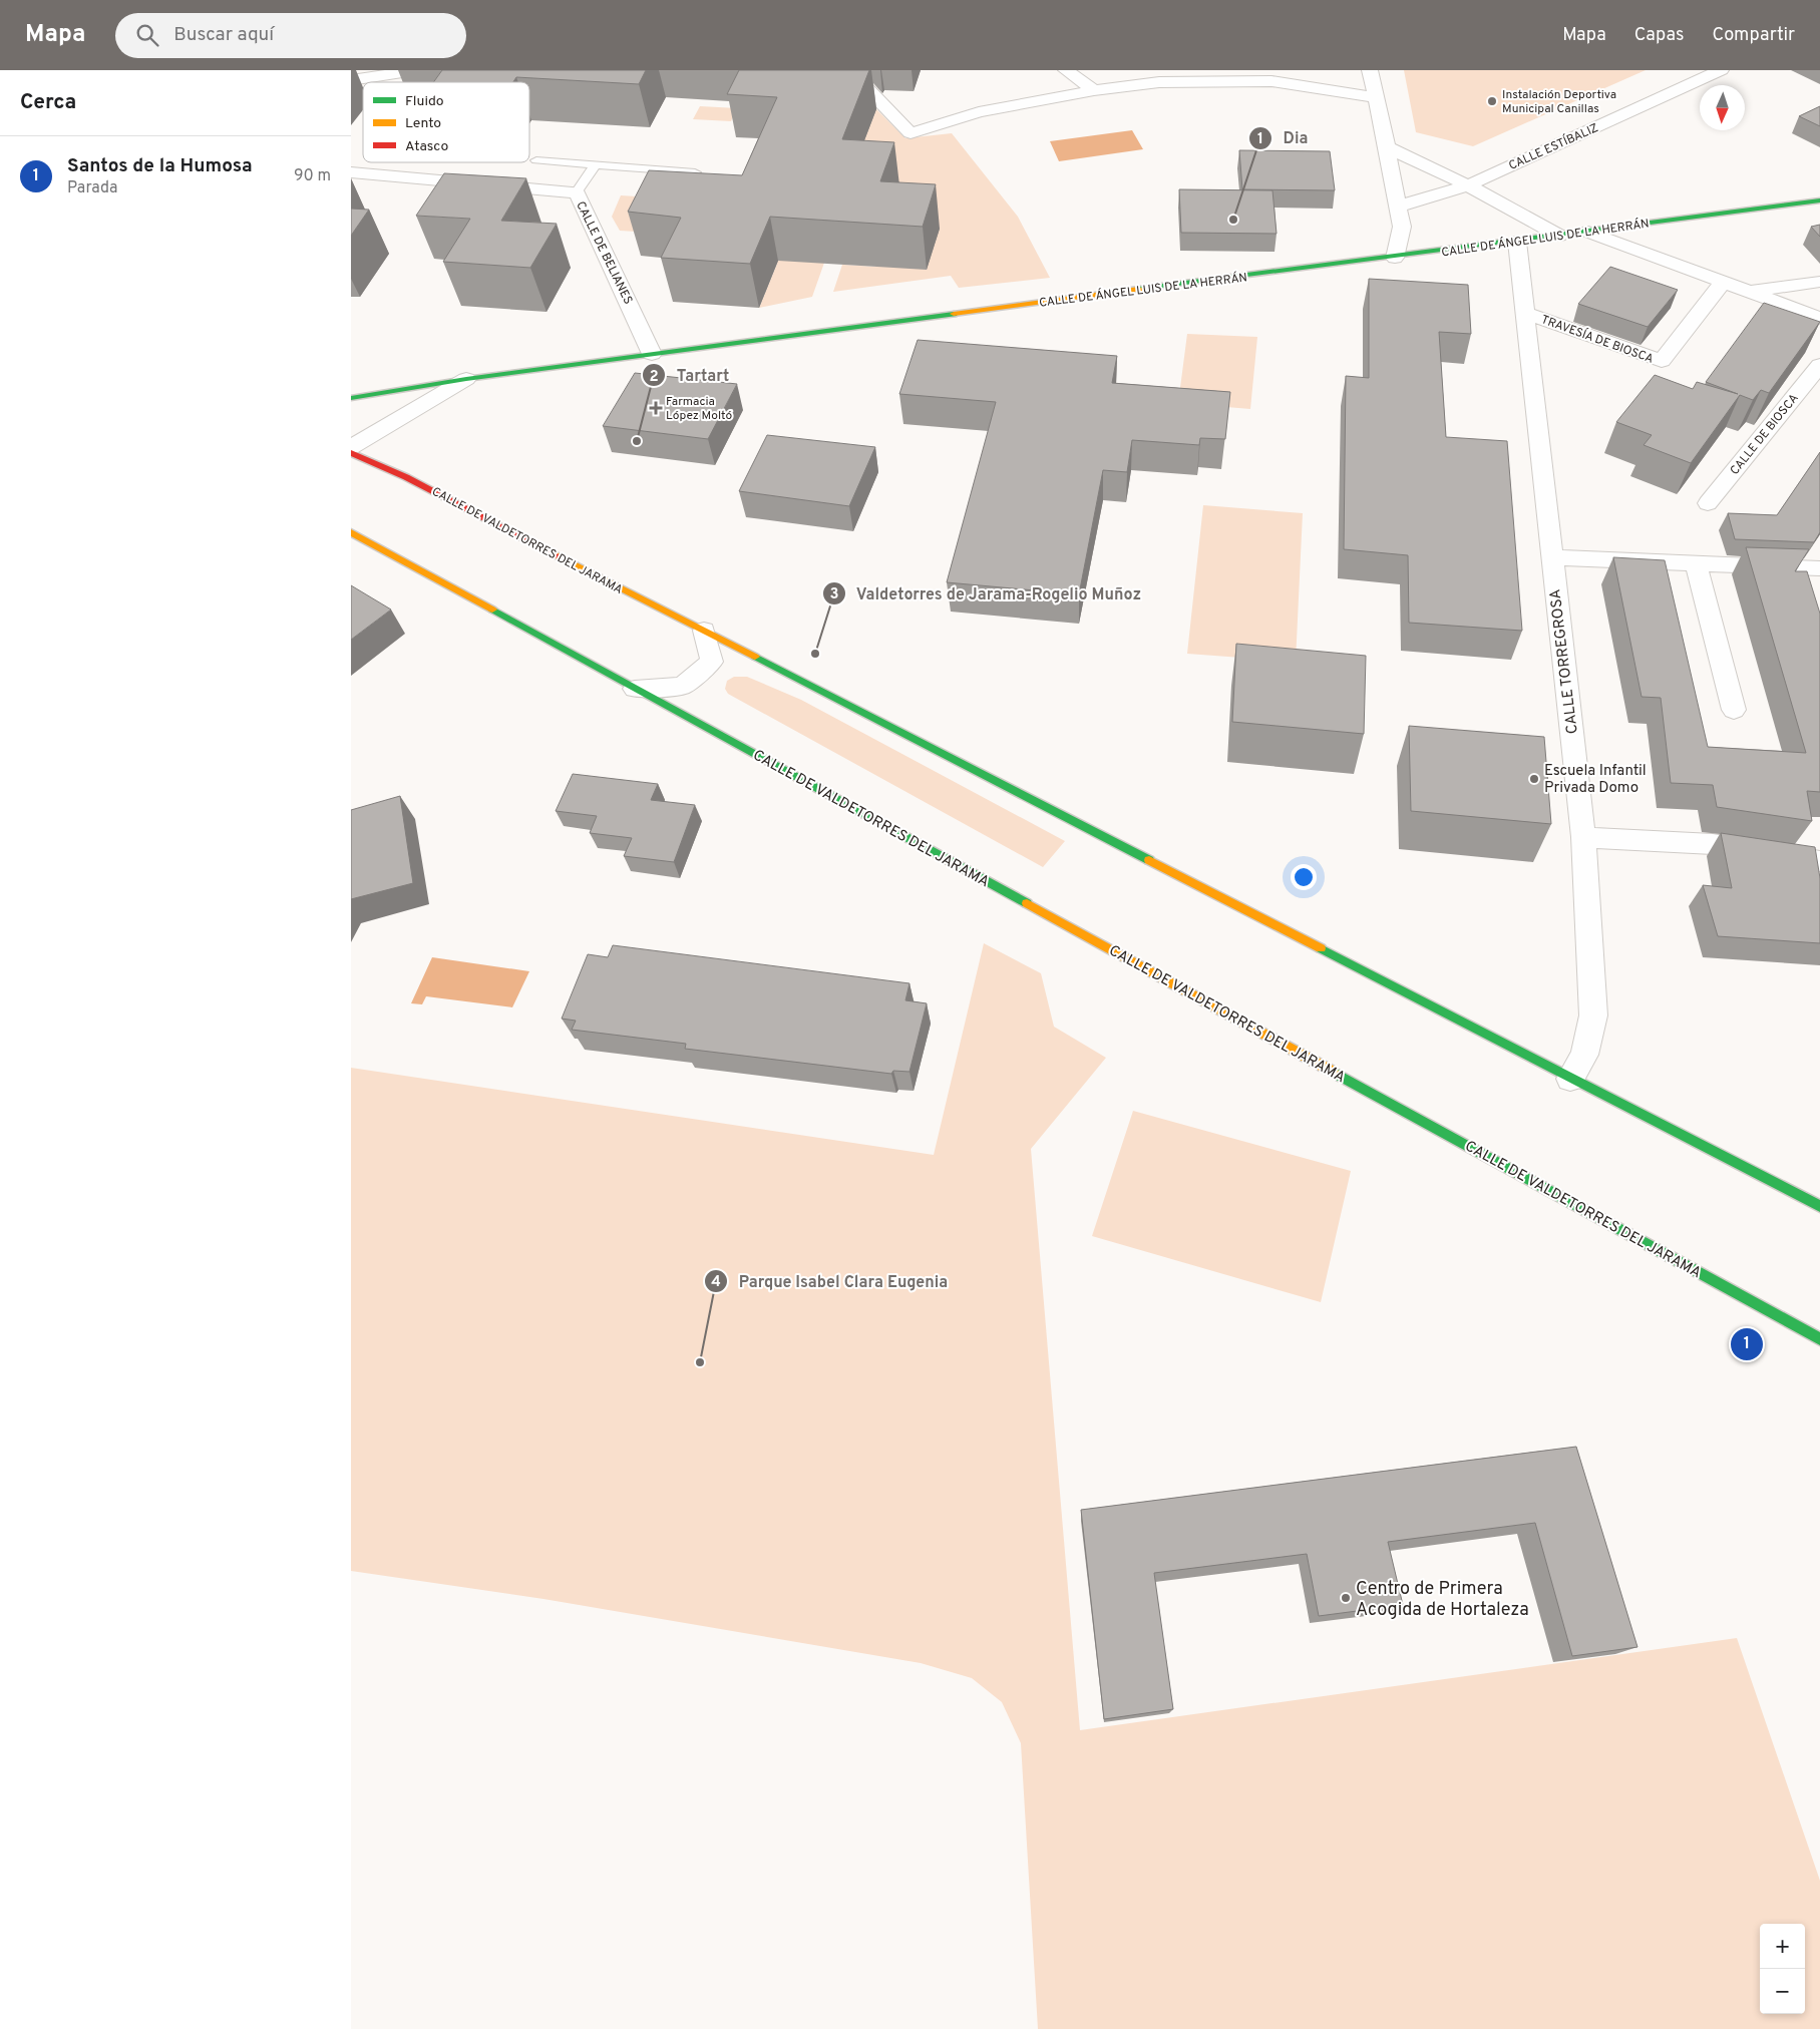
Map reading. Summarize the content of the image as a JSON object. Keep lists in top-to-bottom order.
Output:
{
  "streets": {
    "street": [
      "CALLE ESTÍBALIZ",
      "CALLE DE ÁNGEL LUIS DE LA HERRÁN",
      "CALLE DE BELIANES",
      "TRAVESÍA DE BIOSCA",
      "CALLE DE BIOSCA",
      "CALLE DE VALDETORRES DEL JARAMA",
      "CALLE TORREGROSA"
    ]
  },
  "crossings": [
    ["CALLE DE ÁNGEL LUIS DE LA HERRÁN", "CALLE DE BELIANES"],
    ["CALLE DE ÁNGEL LUIS DE LA HERRÁN", "CALLE TORREGROSA"],
    ["TRAVESÍA DE BIOSCA", "CALLE TORREGROSA"],
    ["CALLE DE VALDETORRES DEL JARAMA", "CALLE TORREGROSA"]
  ],
  "places": {
    "other": [
      "Instalación Deportiva Municipal Canillas",
      "Dia",
      "Tartart",
      "Valdetorres de Jarama-Rogelio Muñoz",
      "Escuela Infantil Privada Domo",
      "Parque Isabel Clara Eugenia",
      "Centro de Primera Acogida de Hortaleza"
    ],
    "health": ["Farmacia López Moltó"]
  },
  "legend": ["Fluido", "Lento", "Atasco"],
  "north": "bottom",
  "page": {
    "header": "Mapa",
    "search": "Buscar aquí",
    "nav": ["Mapa", "Capas", "Compartir"],
    "heading": "Cerca",
    "list": [
      {
        "mark": "1",
        "name": "Santos de la Humosa",
        "note": "Parada",
        "value": "90 m"
      }
    ],
    "pins": "1",
    "map_buttons": ["+", "−"]
  }
}
